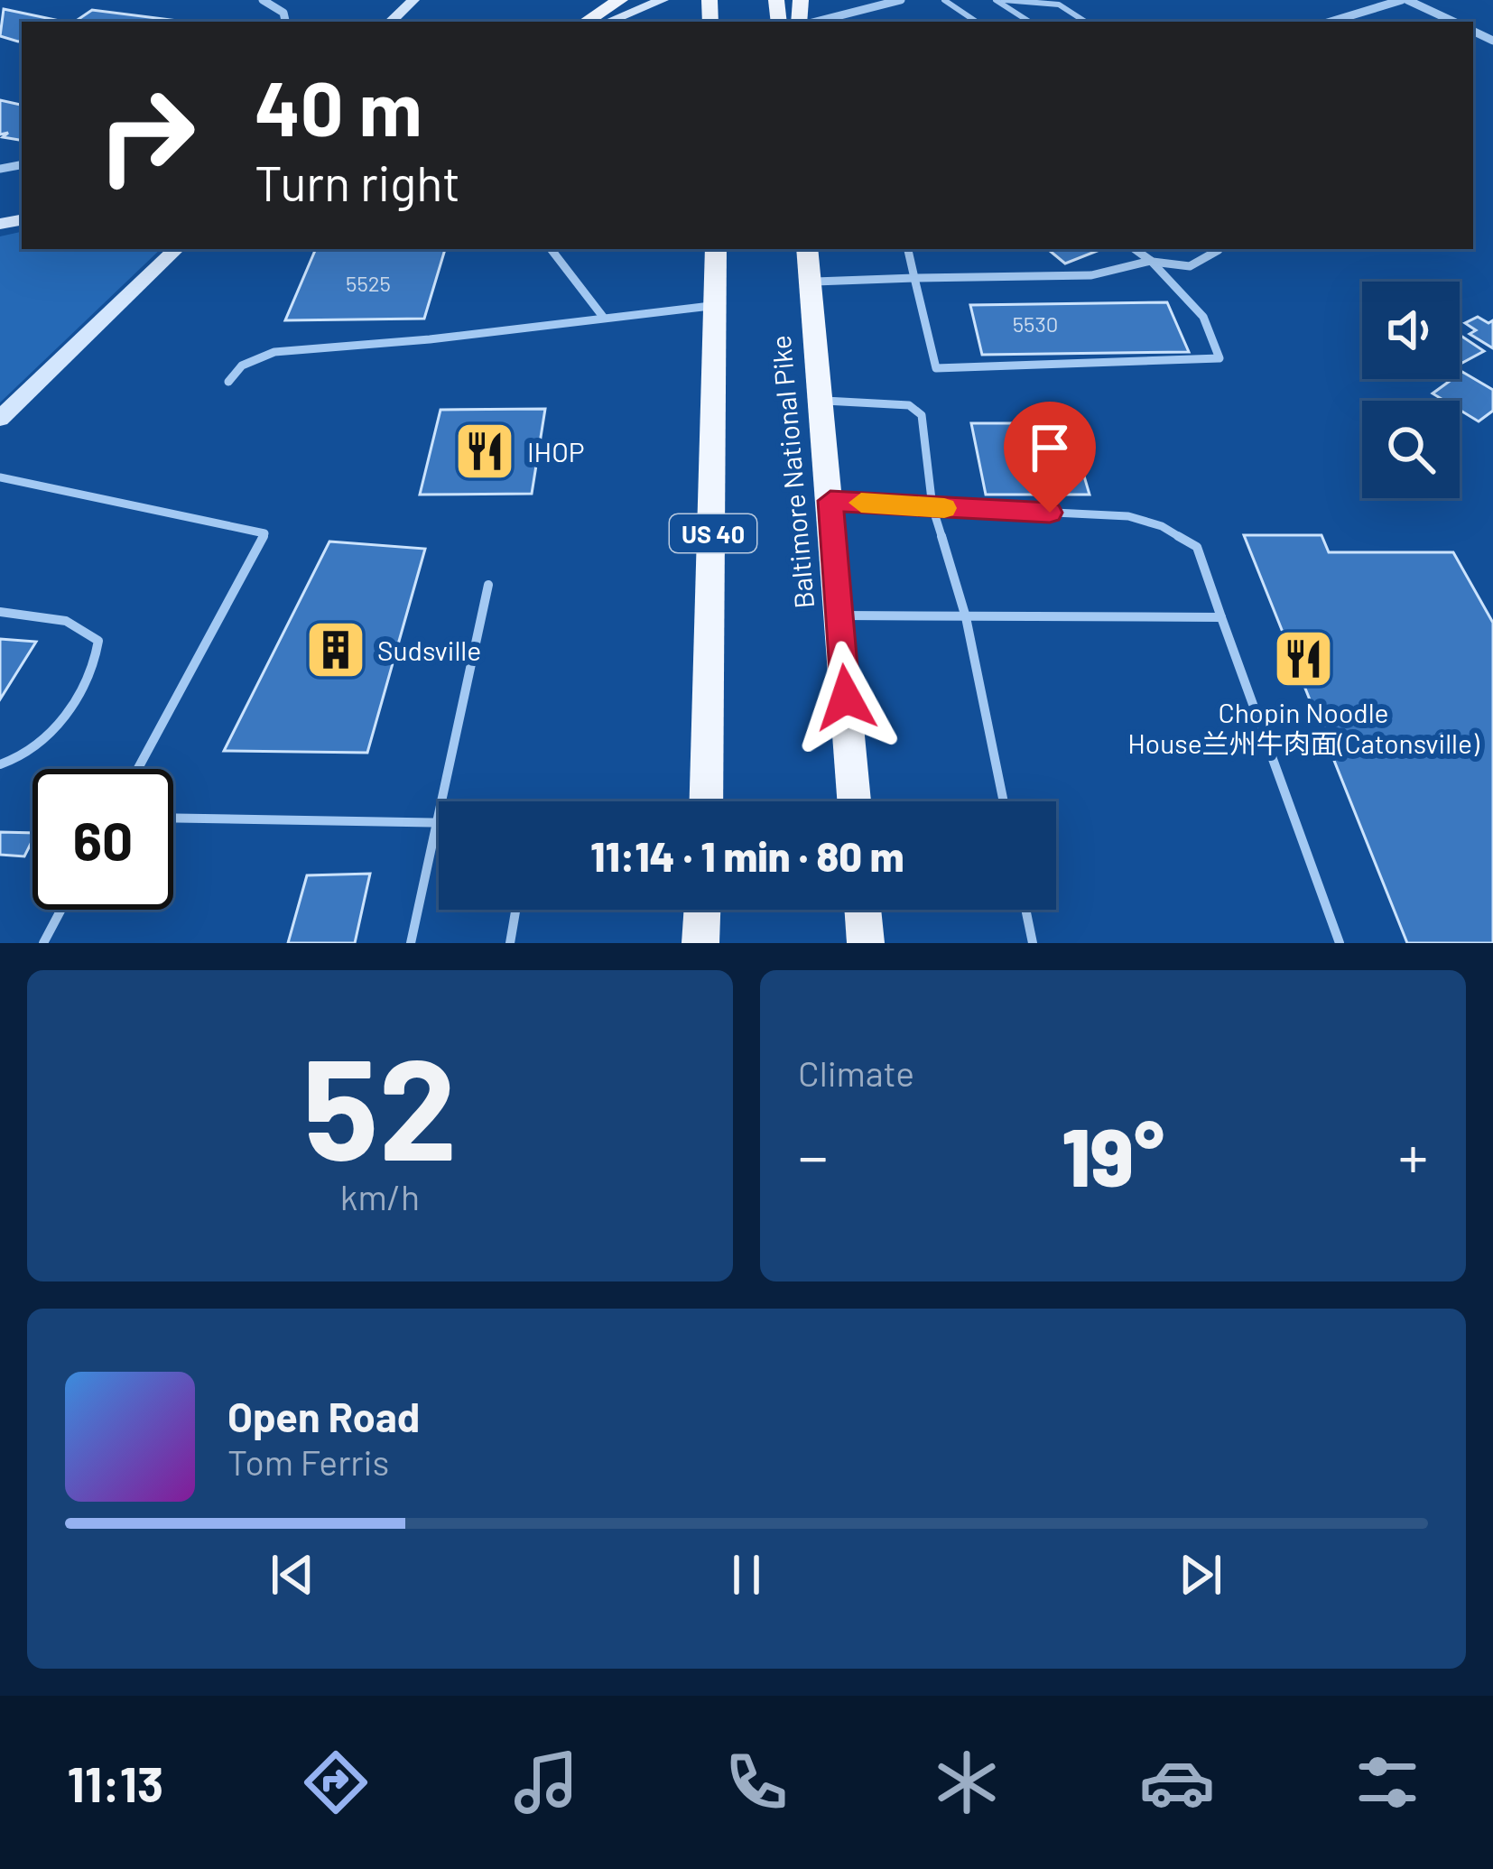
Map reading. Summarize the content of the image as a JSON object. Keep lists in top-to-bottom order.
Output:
{
  "streets": {
    "main road": ["Baltimore National Pike", "US 40"]
  },
  "places": {
    "restaurant": ["IHOP", "Chopin Noodle House兰州牛肉面(Catonsville)"],
    "building": ["Sudsville"]
  },
  "house_numbers": ["5525", "5530"],
  "page": {
    "turn": ["40 m", "Turn right"],
    "limit": "60",
    "trip": "11:14 · 1 min · 80 m",
    "tile": [
      ["52", "km/h"],
      "Climate"
    ],
    "heat": ["−", "19°", "+"],
    "song": ["Open Road", "Tom Ferris"],
    "tabs": "11:13"
  }
}
